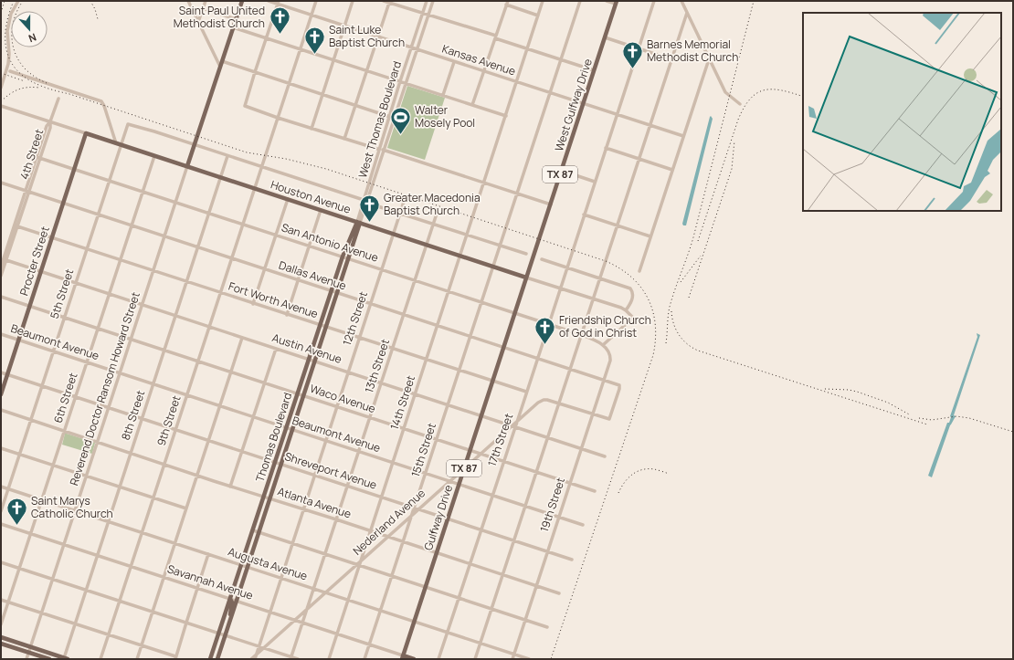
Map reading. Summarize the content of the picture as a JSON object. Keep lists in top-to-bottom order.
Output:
{
  "streets": {
    "main road": [
      "West Gulfway Drive",
      "TX 87",
      "Houston Avenue",
      "Procter Street",
      "Thomas Boulevard",
      "Gulfway Drive",
      "Savannah Avenue"
    ],
    "street": [
      "Kansas Avenue",
      "West Thomas Boulevard",
      "4th Street",
      "San Antonio Avenue",
      "Dallas Avenue",
      "5th Street",
      "Fort Worth Avenue",
      "12th Street",
      "Beaumont Avenue",
      "Austin Avenue",
      "13th Street",
      "Reverend Doctor Ransom Howard Street",
      "6th Street",
      "Waco Avenue",
      "14th Street",
      "8th Street",
      "9th Street",
      "17th Street",
      "15th Street",
      "Shreveport Avenue",
      "Atlanta Avenue",
      "19th Street",
      "Nederland Avenue",
      "Augusta Avenue"
    ]
  },
  "crossings": [
    ["Kansas Avenue", "West Gulfway Drive"],
    ["Kansas Avenue", "West Thomas Boulevard"],
    ["Kansas Avenue", "14th Street"],
    ["Kansas Avenue", "9th Street"],
    ["Kansas Avenue", "17th Street"],
    ["Kansas Avenue", "15th Street"],
    ["West Gulfway Drive", "Houston Avenue"],
    ["West Gulfway Drive", "Gulfway Drive"],
    ["West Thomas Boulevard", "Houston Avenue"],
    ["West Thomas Boulevard", "Thomas Boulevard"],
    ["4th Street", "Houston Avenue"],
    ["4th Street", "San Antonio Avenue"],
    ["4th Street", "Dallas Avenue"],
    ["4th Street", "Fort Worth Avenue"],
    ["4th Street", "Austin Avenue"],
    ["Houston Avenue", "San Antonio Avenue"],
    ["Houston Avenue", "Procter Street"],
    ["Houston Avenue", "5th Street"],
    ["Houston Avenue", "12th Street"],
    ["Houston Avenue", "13th Street"],
    ["Houston Avenue", "Reverend Doctor Ransom Howard Street"],
    ["Houston Avenue", "6th Street"],
    ["Houston Avenue", "14th Street"],
    ["Houston Avenue", "8th Street"],
    ["Houston Avenue", "9th Street"],
    ["Houston Avenue", "Thomas Boulevard"],
    ["Houston Avenue", "17th Street"],
    ["Houston Avenue", "15th Street"],
    ["Houston Avenue", "Gulfway Drive"],
    ["San Antonio Avenue", "Procter Street"],
    ["San Antonio Avenue", "5th Street"],
    ["San Antonio Avenue", "12th Street"],
    ["San Antonio Avenue", "13th Street"],
    ["San Antonio Avenue", "Reverend Doctor Ransom Howard Street"],
    ["San Antonio Avenue", "6th Street"],
    ["San Antonio Avenue", "14th Street"],
    ["San Antonio Avenue", "8th Street"],
    ["San Antonio Avenue", "9th Street"],
    ["San Antonio Avenue", "Thomas Boulevard"],
    ["San Antonio Avenue", "17th Street"],
    ["San Antonio Avenue", "15th Street"],
    ["San Antonio Avenue", "19th Street"],
    ["San Antonio Avenue", "Gulfway Drive"],
    ["Procter Street", "Dallas Avenue"],
    ["Procter Street", "Fort Worth Avenue"],
    ["Procter Street", "Beaumont Avenue"],
    ["Procter Street", "Austin Avenue"],
    ["Procter Street", "Waco Avenue"],
    ["Procter Street", "Shreveport Avenue"],
    ["Dallas Avenue", "5th Street"],
    ["Dallas Avenue", "12th Street"],
    ["Dallas Avenue", "13th Street"],
    ["Dallas Avenue", "Reverend Doctor Ransom Howard Street"],
    ["Dallas Avenue", "6th Street"],
    ["Dallas Avenue", "14th Street"],
    ["Dallas Avenue", "8th Street"],
    ["Dallas Avenue", "9th Street"],
    ["Dallas Avenue", "Thomas Boulevard"],
    ["Dallas Avenue", "17th Street"],
    ["Dallas Avenue", "15th Street"],
    ["Dallas Avenue", "19th Street"],
    ["Dallas Avenue", "Gulfway Drive"],
    ["5th Street", "Fort Worth Avenue"],
    ["5th Street", "Beaumont Avenue"],
    ["5th Street", "Austin Avenue"],
    ["5th Street", "Waco Avenue"],
    ["5th Street", "Shreveport Avenue"],
    ["5th Street", "Atlanta Avenue"],
    ["5th Street", "Augusta Avenue"],
    ["Fort Worth Avenue", "12th Street"],
    ["Fort Worth Avenue", "13th Street"],
    ["Fort Worth Avenue", "Reverend Doctor Ransom Howard Street"],
    ["Fort Worth Avenue", "6th Street"],
    ["Fort Worth Avenue", "14th Street"],
    ["Fort Worth Avenue", "8th Street"],
    ["Fort Worth Avenue", "9th Street"],
    ["Fort Worth Avenue", "Thomas Boulevard"],
    ["Fort Worth Avenue", "17th Street"],
    ["Fort Worth Avenue", "15th Street"],
    ["Fort Worth Avenue", "Gulfway Drive"],
    ["12th Street", "Beaumont Avenue"],
    ["12th Street", "Austin Avenue"],
    ["12th Street", "Waco Avenue"],
    ["12th Street", "Shreveport Avenue"],
    ["12th Street", "Atlanta Avenue"],
    ["12th Street", "Nederland Avenue"],
    ["12th Street", "Augusta Avenue"],
    ["12th Street", "Savannah Avenue"],
    ["Beaumont Avenue", "13th Street"],
    ["Beaumont Avenue", "Reverend Doctor Ransom Howard Street"],
    ["Beaumont Avenue", "6th Street"],
    ["Beaumont Avenue", "14th Street"],
    ["Beaumont Avenue", "8th Street"],
    ["Beaumont Avenue", "9th Street"],
    ["Beaumont Avenue", "Thomas Boulevard"],
    ["Beaumont Avenue", "17th Street"],
    ["Beaumont Avenue", "15th Street"],
    ["Beaumont Avenue", "19th Street"],
    ["Beaumont Avenue", "Gulfway Drive"],
    ["Beaumont Avenue", "Nederland Avenue"],
    ["Austin Avenue", "13th Street"],
    ["Austin Avenue", "Reverend Doctor Ransom Howard Street"],
    ["Austin Avenue", "6th Street"],
    ["Austin Avenue", "14th Street"],
    ["Austin Avenue", "8th Street"],
    ["Austin Avenue", "9th Street"],
    ["Austin Avenue", "Thomas Boulevard"],
    ["Austin Avenue", "17th Street"],
    ["Austin Avenue", "15th Street"],
    ["Austin Avenue", "19th Street"],
    ["Austin Avenue", "Gulfway Drive"],
    ["Austin Avenue", "Nederland Avenue"],
    ["13th Street", "Waco Avenue"],
    ["13th Street", "Shreveport Avenue"],
    ["13th Street", "Atlanta Avenue"],
    ["13th Street", "Nederland Avenue"],
    ["13th Street", "Augusta Avenue"],
    ["13th Street", "Savannah Avenue"],
    ["Reverend Doctor Ransom Howard Street", "Waco Avenue"],
    ["Reverend Doctor Ransom Howard Street", "Shreveport Avenue"],
    ["Reverend Doctor Ransom Howard Street", "Atlanta Avenue"],
    ["Reverend Doctor Ransom Howard Street", "Augusta Avenue"],
    ["Reverend Doctor Ransom Howard Street", "Savannah Avenue"],
    ["6th Street", "Waco Avenue"],
    ["6th Street", "Shreveport Avenue"],
    ["6th Street", "Atlanta Avenue"],
    ["6th Street", "Augusta Avenue"],
    ["6th Street", "Savannah Avenue"],
    ["Waco Avenue", "14th Street"],
    ["Waco Avenue", "8th Street"],
    ["Waco Avenue", "9th Street"],
    ["Waco Avenue", "Thomas Boulevard"],
    ["Waco Avenue", "17th Street"],
    ["Waco Avenue", "15th Street"],
    ["Waco Avenue", "19th Street"],
    ["Waco Avenue", "Gulfway Drive"],
    ["Waco Avenue", "Nederland Avenue"],
    ["14th Street", "Shreveport Avenue"],
    ["14th Street", "Atlanta Avenue"],
    ["14th Street", "Nederland Avenue"],
    ["14th Street", "Augusta Avenue"],
    ["14th Street", "Savannah Avenue"],
    ["8th Street", "Shreveport Avenue"],
    ["8th Street", "Atlanta Avenue"],
    ["8th Street", "Augusta Avenue"],
    ["8th Street", "Savannah Avenue"],
    ["9th Street", "Shreveport Avenue"],
    ["9th Street", "Atlanta Avenue"],
    ["9th Street", "Augusta Avenue"],
    ["9th Street", "Savannah Avenue"],
    ["Thomas Boulevard", "Shreveport Avenue"],
    ["Thomas Boulevard", "Atlanta Avenue"],
    ["Thomas Boulevard", "Augusta Avenue"],
    ["Thomas Boulevard", "Savannah Avenue"],
    ["17th Street", "Shreveport Avenue"],
    ["17th Street", "Atlanta Avenue"],
    ["17th Street", "Nederland Avenue"],
    ["17th Street", "Augusta Avenue"],
    ["15th Street", "Shreveport Avenue"],
    ["15th Street", "Nederland Avenue"],
    ["Shreveport Avenue", "19th Street"],
    ["Shreveport Avenue", "Gulfway Drive"],
    ["Shreveport Avenue", "Nederland Avenue"],
    ["Atlanta Avenue", "19th Street"],
    ["Atlanta Avenue", "Gulfway Drive"],
    ["Atlanta Avenue", "Nederland Avenue"],
    ["19th Street", "Augusta Avenue"],
    ["Gulfway Drive", "Nederland Avenue"],
    ["Gulfway Drive", "Augusta Avenue"],
    ["Gulfway Drive", "Savannah Avenue"],
    ["Nederland Avenue", "Augusta Avenue"],
    ["Nederland Avenue", "Savannah Avenue"]
  ],
  "places": {
    "church": [
      "Saint Paul United Methodist Church",
      "Saint Luke Baptist Church",
      "Barnes Memorial Methodist Church",
      "Greater Macedonia Baptist Church",
      "Friendship Church of God in Christ",
      "Saint Marys Catholic Church"
    ],
    "sports": ["Walter Mosely Pool"]
  },
  "north": "bottom"
}
